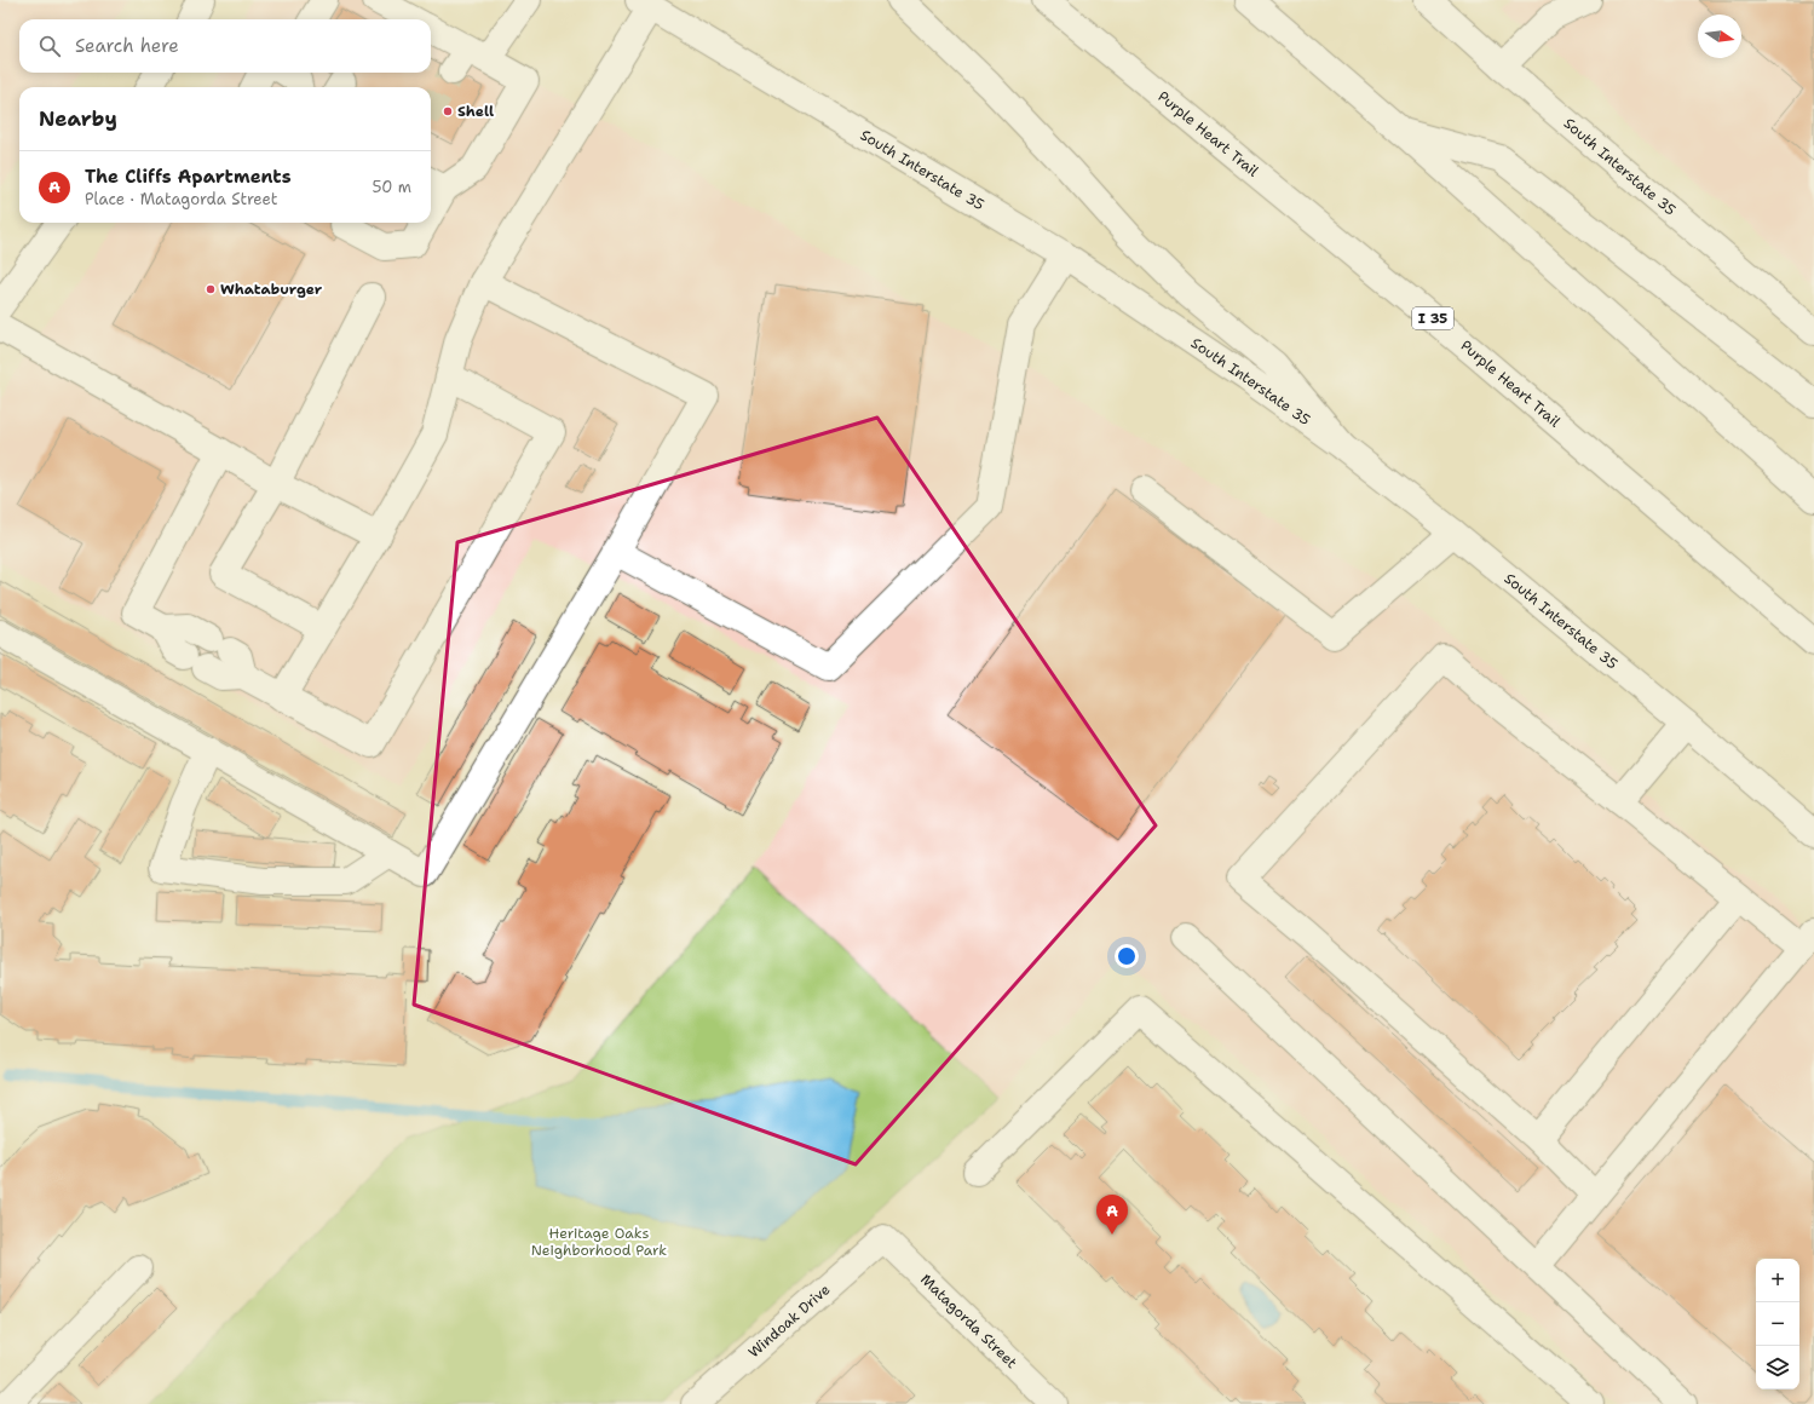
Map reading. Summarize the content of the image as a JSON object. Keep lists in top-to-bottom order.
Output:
{
  "streets": {
    "main road": [
      "Purple Heart Trail",
      "South Interstate 35",
      "I 35",
      "Windoak Drive",
      "Matagorda Street"
    ]
  },
  "crossings": [
    ["Windoak Drive", "Matagorda Street"]
  ],
  "parks": ["Heritage Oaks Neighborhood Park"],
  "places": ["Shell", "Whataburger"],
  "north": "right",
  "page": {
    "search": "Search here",
    "heading": "Nearby",
    "list": [
      {
        "mark": "A",
        "name": "The Cliffs Apartments",
        "note": "Place · Matagorda Street",
        "value": "50 m"
      }
    ],
    "pins": "A",
    "map_buttons": ["+", "−"]
  }
}
